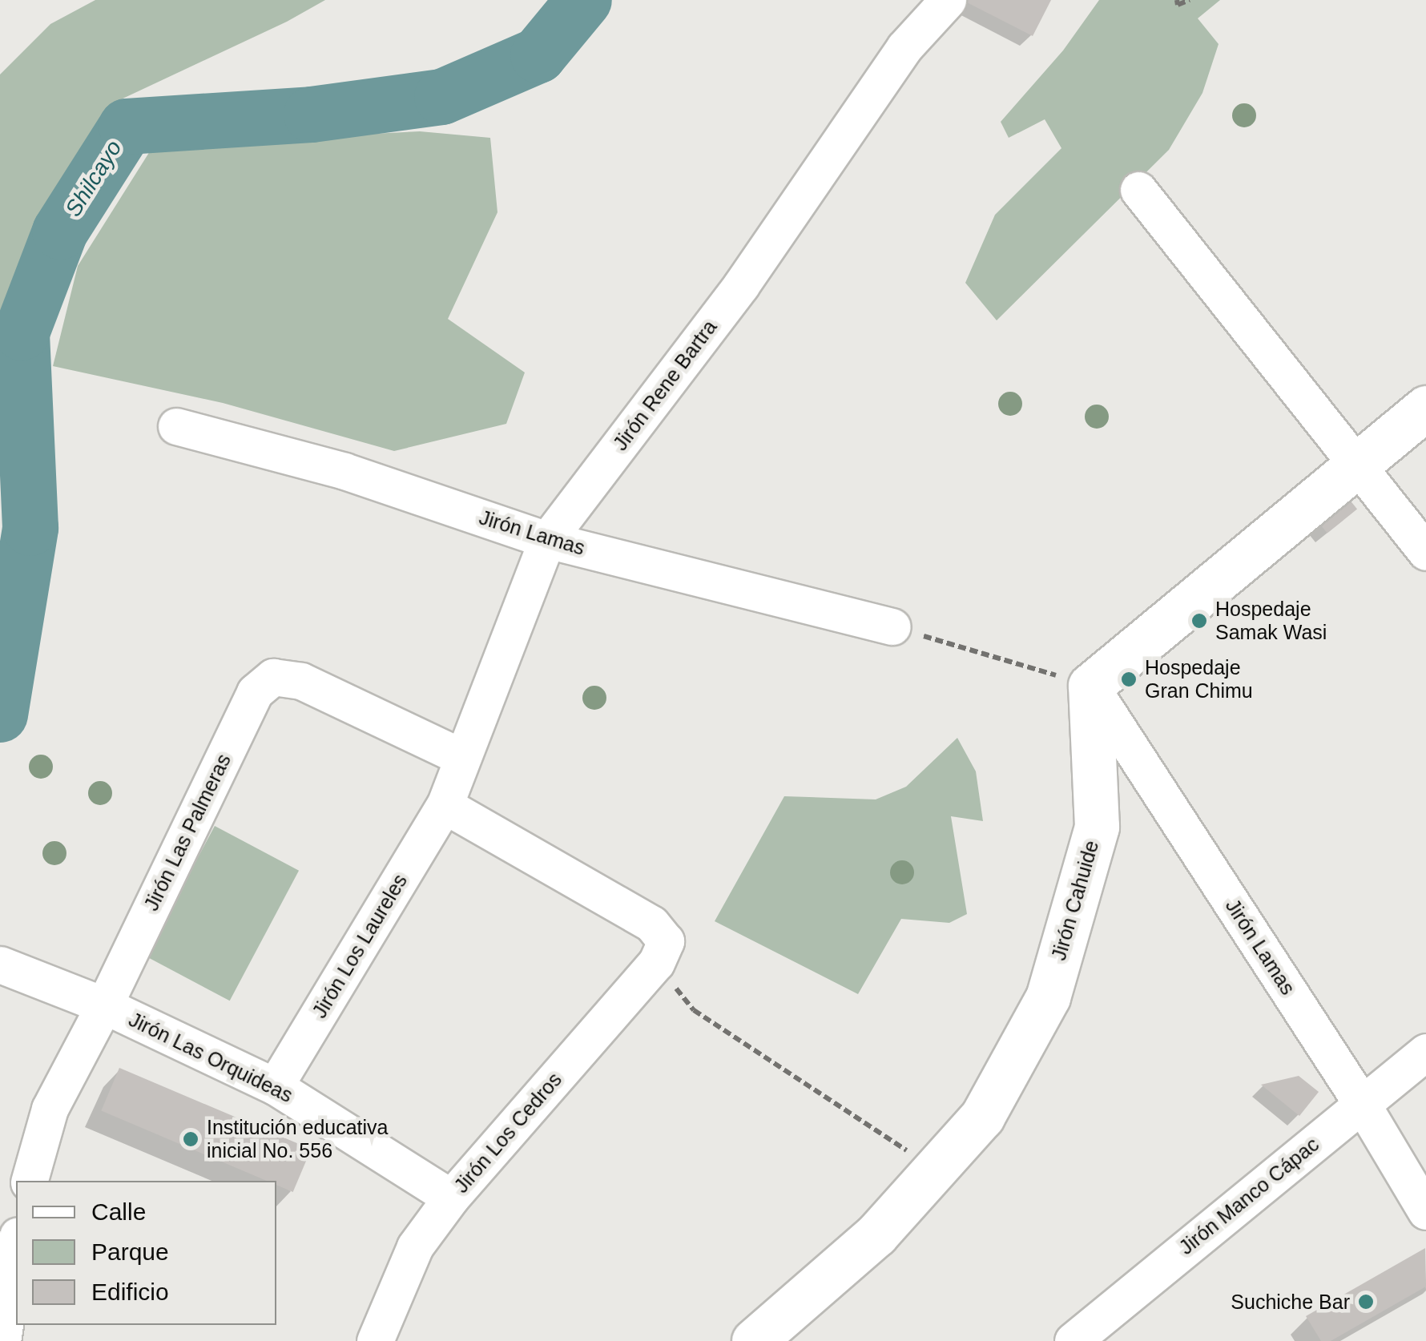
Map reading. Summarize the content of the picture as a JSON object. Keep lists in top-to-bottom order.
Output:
{
  "streets": {
    "street": [
      "Jirón Rene Bartra",
      "Jirón Lamas",
      "Jirón Las Palmeras",
      "Jirón Cahuide",
      "Jirón Los Laureles",
      "Jirón Las Orquideas",
      "Jirón Los Cedros",
      "Jirón Manco Cápac"
    ]
  },
  "crossings": [
    ["Jirón Rene Bartra", "Jirón Lamas"],
    ["Jirón Rene Bartra", "Jirón Las Palmeras"],
    ["Jirón Rene Bartra", "Jirón Los Laureles"],
    ["Jirón Lamas", "Jirón Cahuide"],
    ["Jirón Lamas", "Jirón Manco Cápac"],
    ["Jirón Las Palmeras", "Jirón Las Orquideas"],
    ["Jirón Los Laureles", "Jirón Las Orquideas"],
    ["Jirón Las Orquideas", "Jirón Los Cedros"]
  ],
  "water": ["Shilcayo"],
  "places": [
    "Hospedaje Samak Wasi",
    "Hospedaje Gran Chimu",
    "Institución educativa inicial No. 556",
    "Suchiche Bar"
  ],
  "legend": ["Calle", "Parque", "Edificio"]
}
